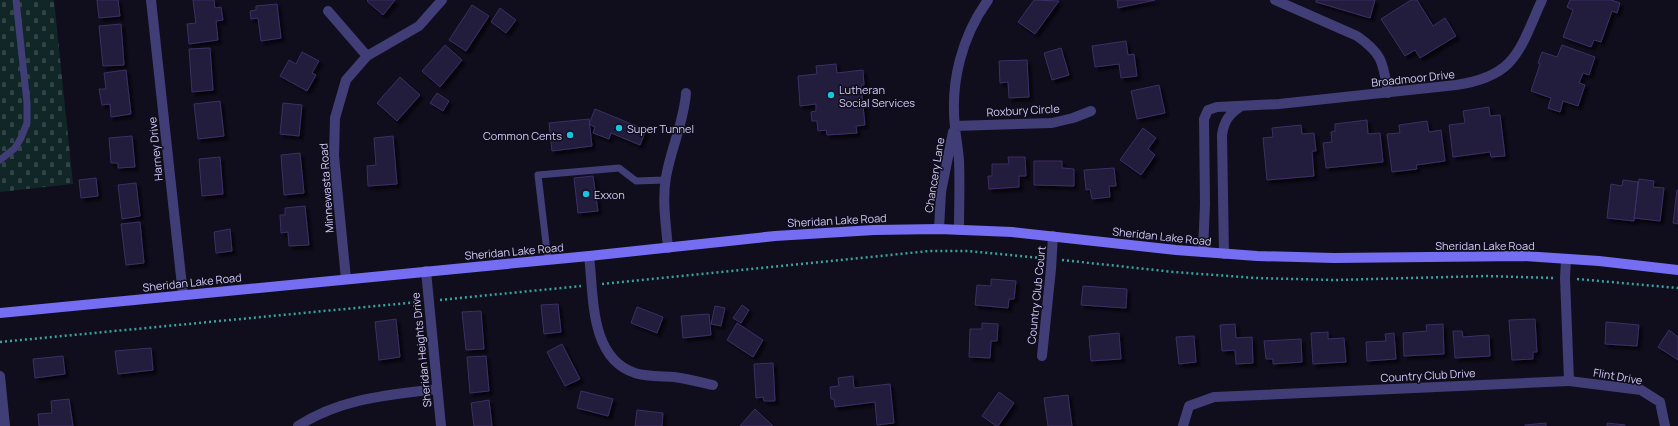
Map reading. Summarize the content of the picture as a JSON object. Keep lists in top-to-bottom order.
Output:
{
  "streets": {
    "main road": ["Sheridan Lake Road"],
    "street": [
      "Broadmoor Drive",
      "Roxbury Circle",
      "Harney Drive",
      "Chancery Lane",
      "Minnewasta Road",
      "Country Club Court",
      "Sheridan Heights Drive",
      "Country Club Drive",
      "Flint Drive"
    ]
  },
  "crossings": [
    ["Broadmoor Drive", "Sheridan Lake Road"],
    ["Roxbury Circle", "Chancery Lane"],
    ["Harney Drive", "Sheridan Lake Road"],
    ["Chancery Lane", "Sheridan Lake Road"],
    ["Minnewasta Road", "Sheridan Lake Road"],
    ["Sheridan Lake Road", "Country Club Court"],
    ["Sheridan Lake Road", "Sheridan Heights Drive"],
    ["Country Club Drive", "Flint Drive"]
  ],
  "places": [
    "Lutheran Social Services",
    "Super Tunnel",
    "Common Cents",
    "Exxon"
  ]
}
